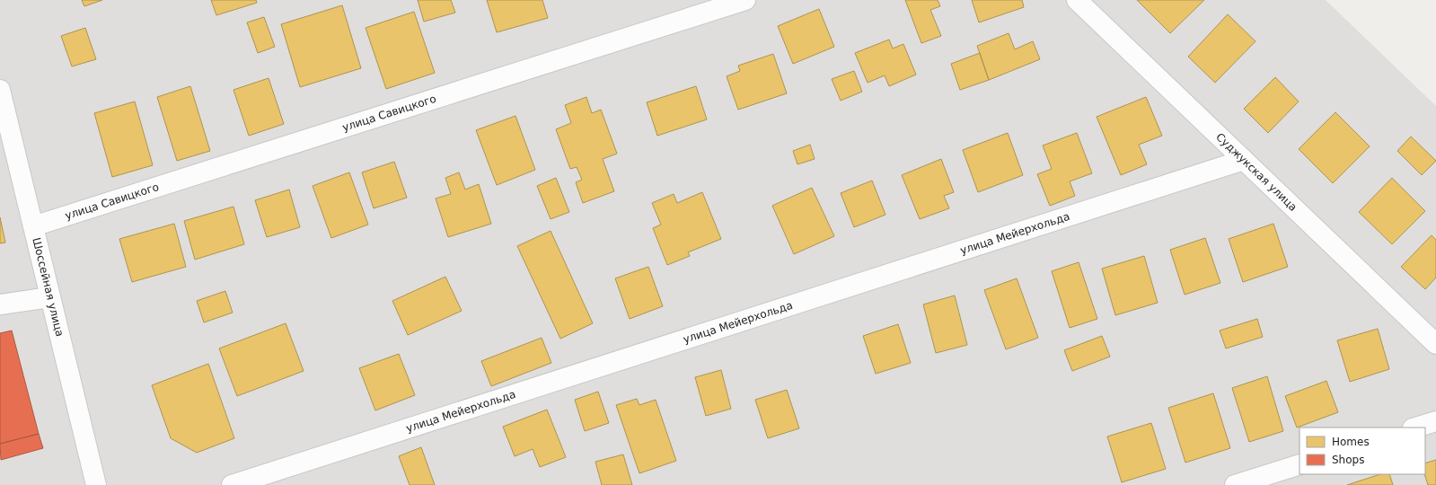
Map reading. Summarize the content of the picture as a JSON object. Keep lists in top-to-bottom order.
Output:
{
  "streets": {
    "street": [
      "улица Савицкого",
      "Суджукская улица",
      "улица Мейерхольда",
      "Шоссейная улица"
    ]
  },
  "crossings": [
    ["улица Савицкого", "Шоссейная улица"],
    ["Суджукская улица", "улица Мейерхольда"]
  ],
  "legend": ["Homes", "Shops"]
}
